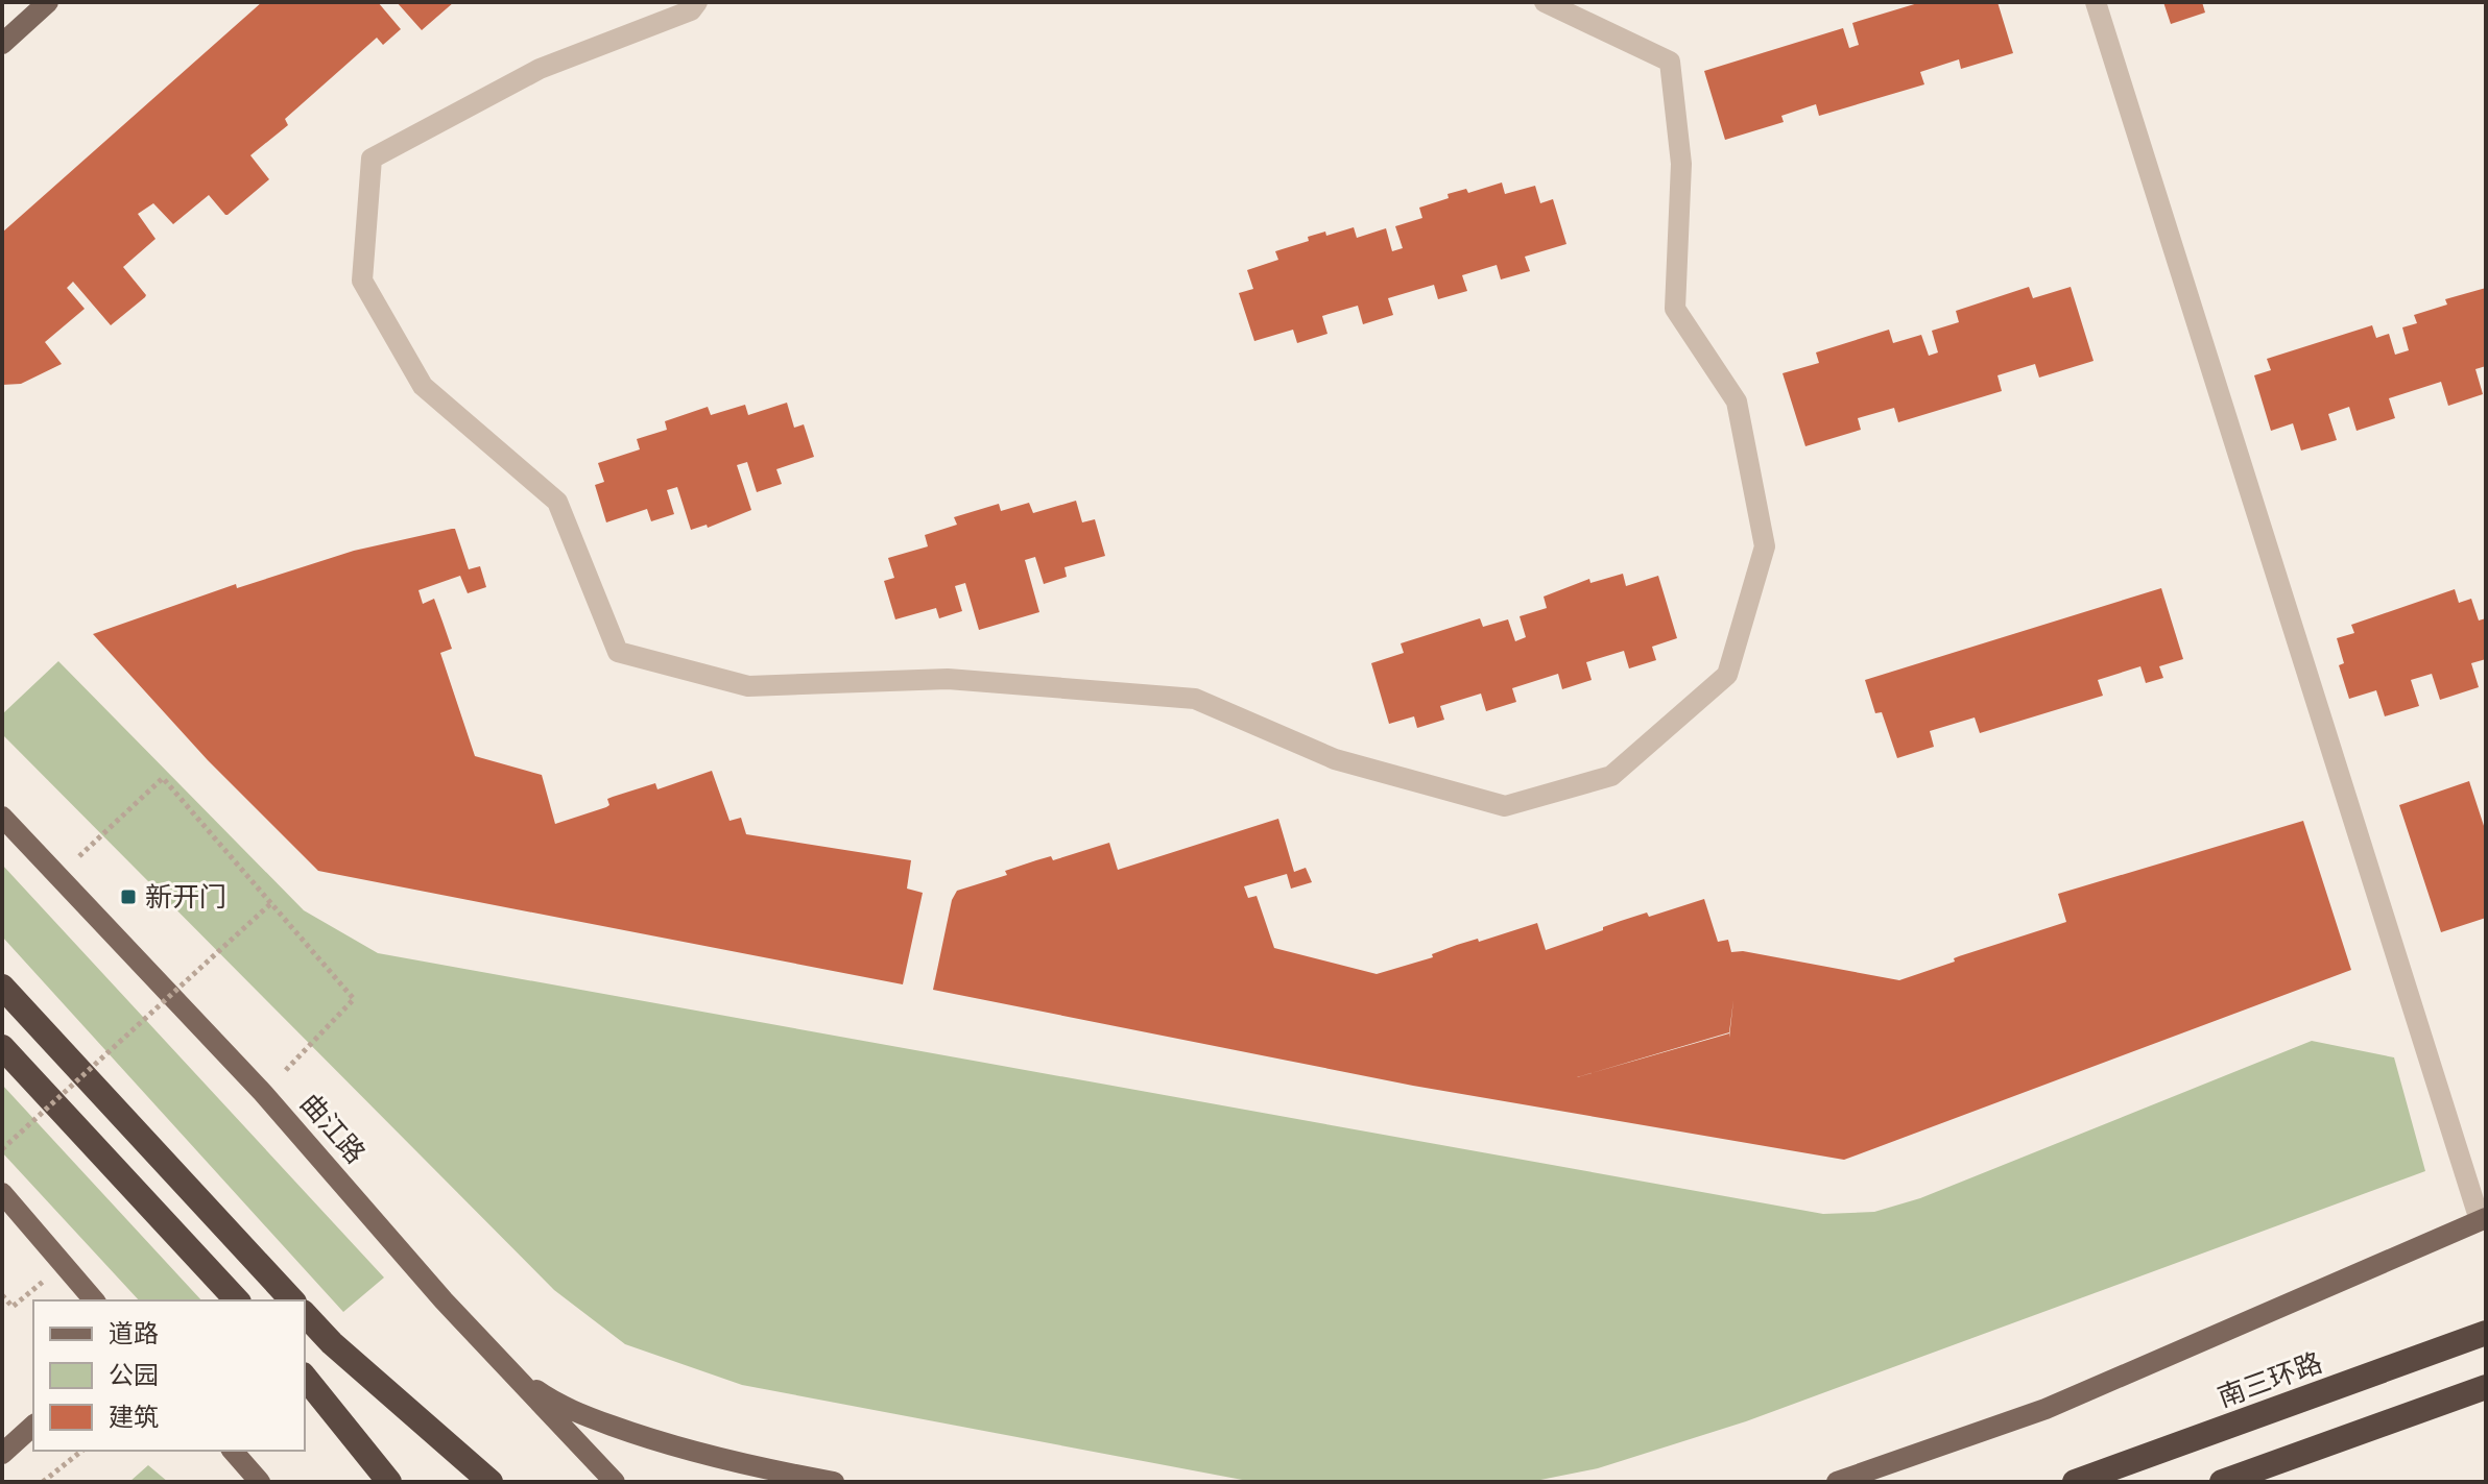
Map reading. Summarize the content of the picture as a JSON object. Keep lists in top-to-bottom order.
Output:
{
  "streets": {
    "highway": ["南三环路"],
    "main road": ["曲江路"]
  },
  "places": {
    "transit": ["新开门"]
  },
  "legend": ["道路", "公园", "建筑"]
}
